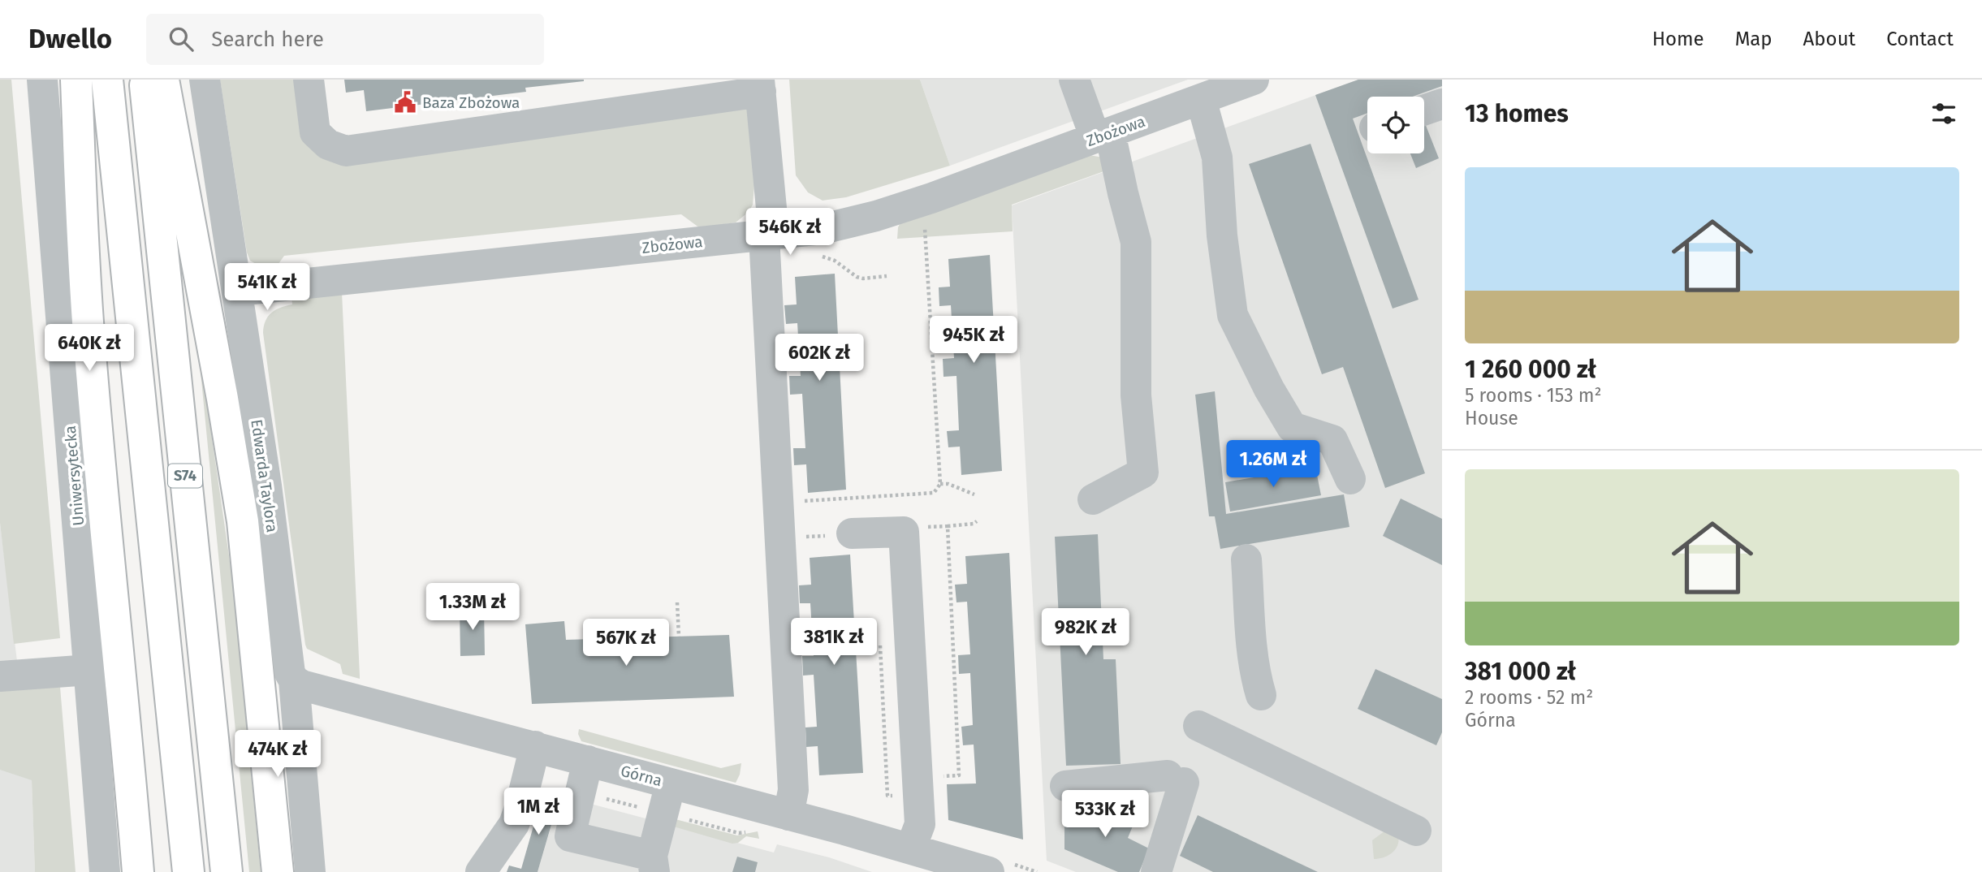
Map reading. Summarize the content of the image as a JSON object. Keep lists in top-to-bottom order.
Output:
{
  "streets": {
    "highway": ["S74"],
    "street": [
      "Zbożowa",
      "Uniwersytecka",
      "Edwarda Taylora",
      "Górna"
    ]
  },
  "crossings": [
    ["Zbożowa", "Edwarda Taylora"],
    ["Edwarda Taylora", "Górna"]
  ],
  "places": {
    "public building": ["Baza Zbożowa"]
  },
  "page": {
    "header": "Dwello",
    "search": "Search here",
    "nav": [
      "Home",
      "Map",
      "About",
      "Contact"
    ],
    "heading": "13 homes",
    "list": [
      {
        "name": "1 260 000 zł",
        "note": "5 rooms · 153 m² · House"
      },
      {
        "name": "381 000 zł",
        "note": "2 rooms · 52 m² · Górna"
      }
    ],
    "price": [
      "546K zł",
      "541K zł",
      "945K zł",
      "640K zł",
      "602K zł",
      "1.26M zł",
      "1.33M zł",
      "982K zł",
      "381K zł",
      "567K zł",
      "474K zł",
      "1M zł",
      "533K zł"
    ]
  }
}
